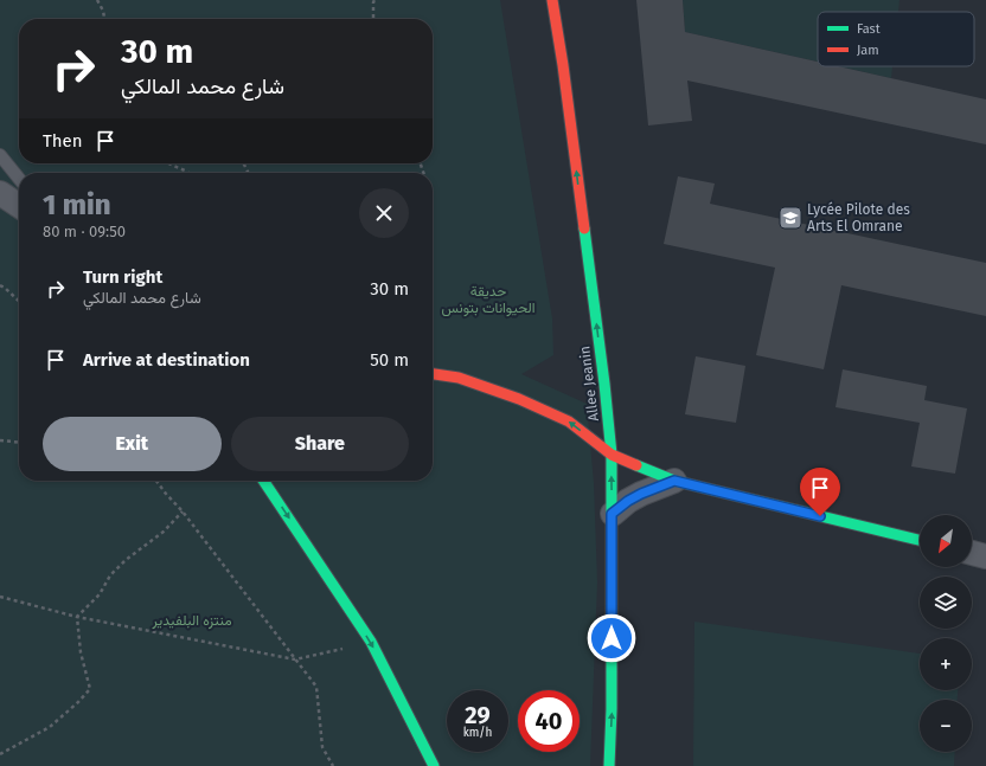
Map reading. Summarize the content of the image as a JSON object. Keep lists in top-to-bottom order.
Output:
{
  "streets": {
    "street": ["Allee Jeanin"]
  },
  "one_way": ["Allee Jeanin"],
  "parks": ["حديقة الحيوانات بتونس", "منتزه البلفيدير"],
  "places": {
    "school or university": ["Lycée Pilote des Arts El Omrane"]
  },
  "legend": ["Fast", "Jam"],
  "north": "bottom left",
  "page": {
    "turn": ["30 m", "شارع محمد المالكي"],
    "then": "Then",
    "heading": ["1 min", "80 m · 09:50"],
    "list": [
      {
        "name": "Turn right",
        "note": "شارع محمد المالكي",
        "value": "30 m"
      },
      {
        "name": "Arrive at destination",
        "value": "50 m"
      }
    ],
    "buttons": ["Exit", "Share"],
    "map_buttons": ["+", "−"],
    "speed": "29 km/h",
    "limit": "40"
  }
}
